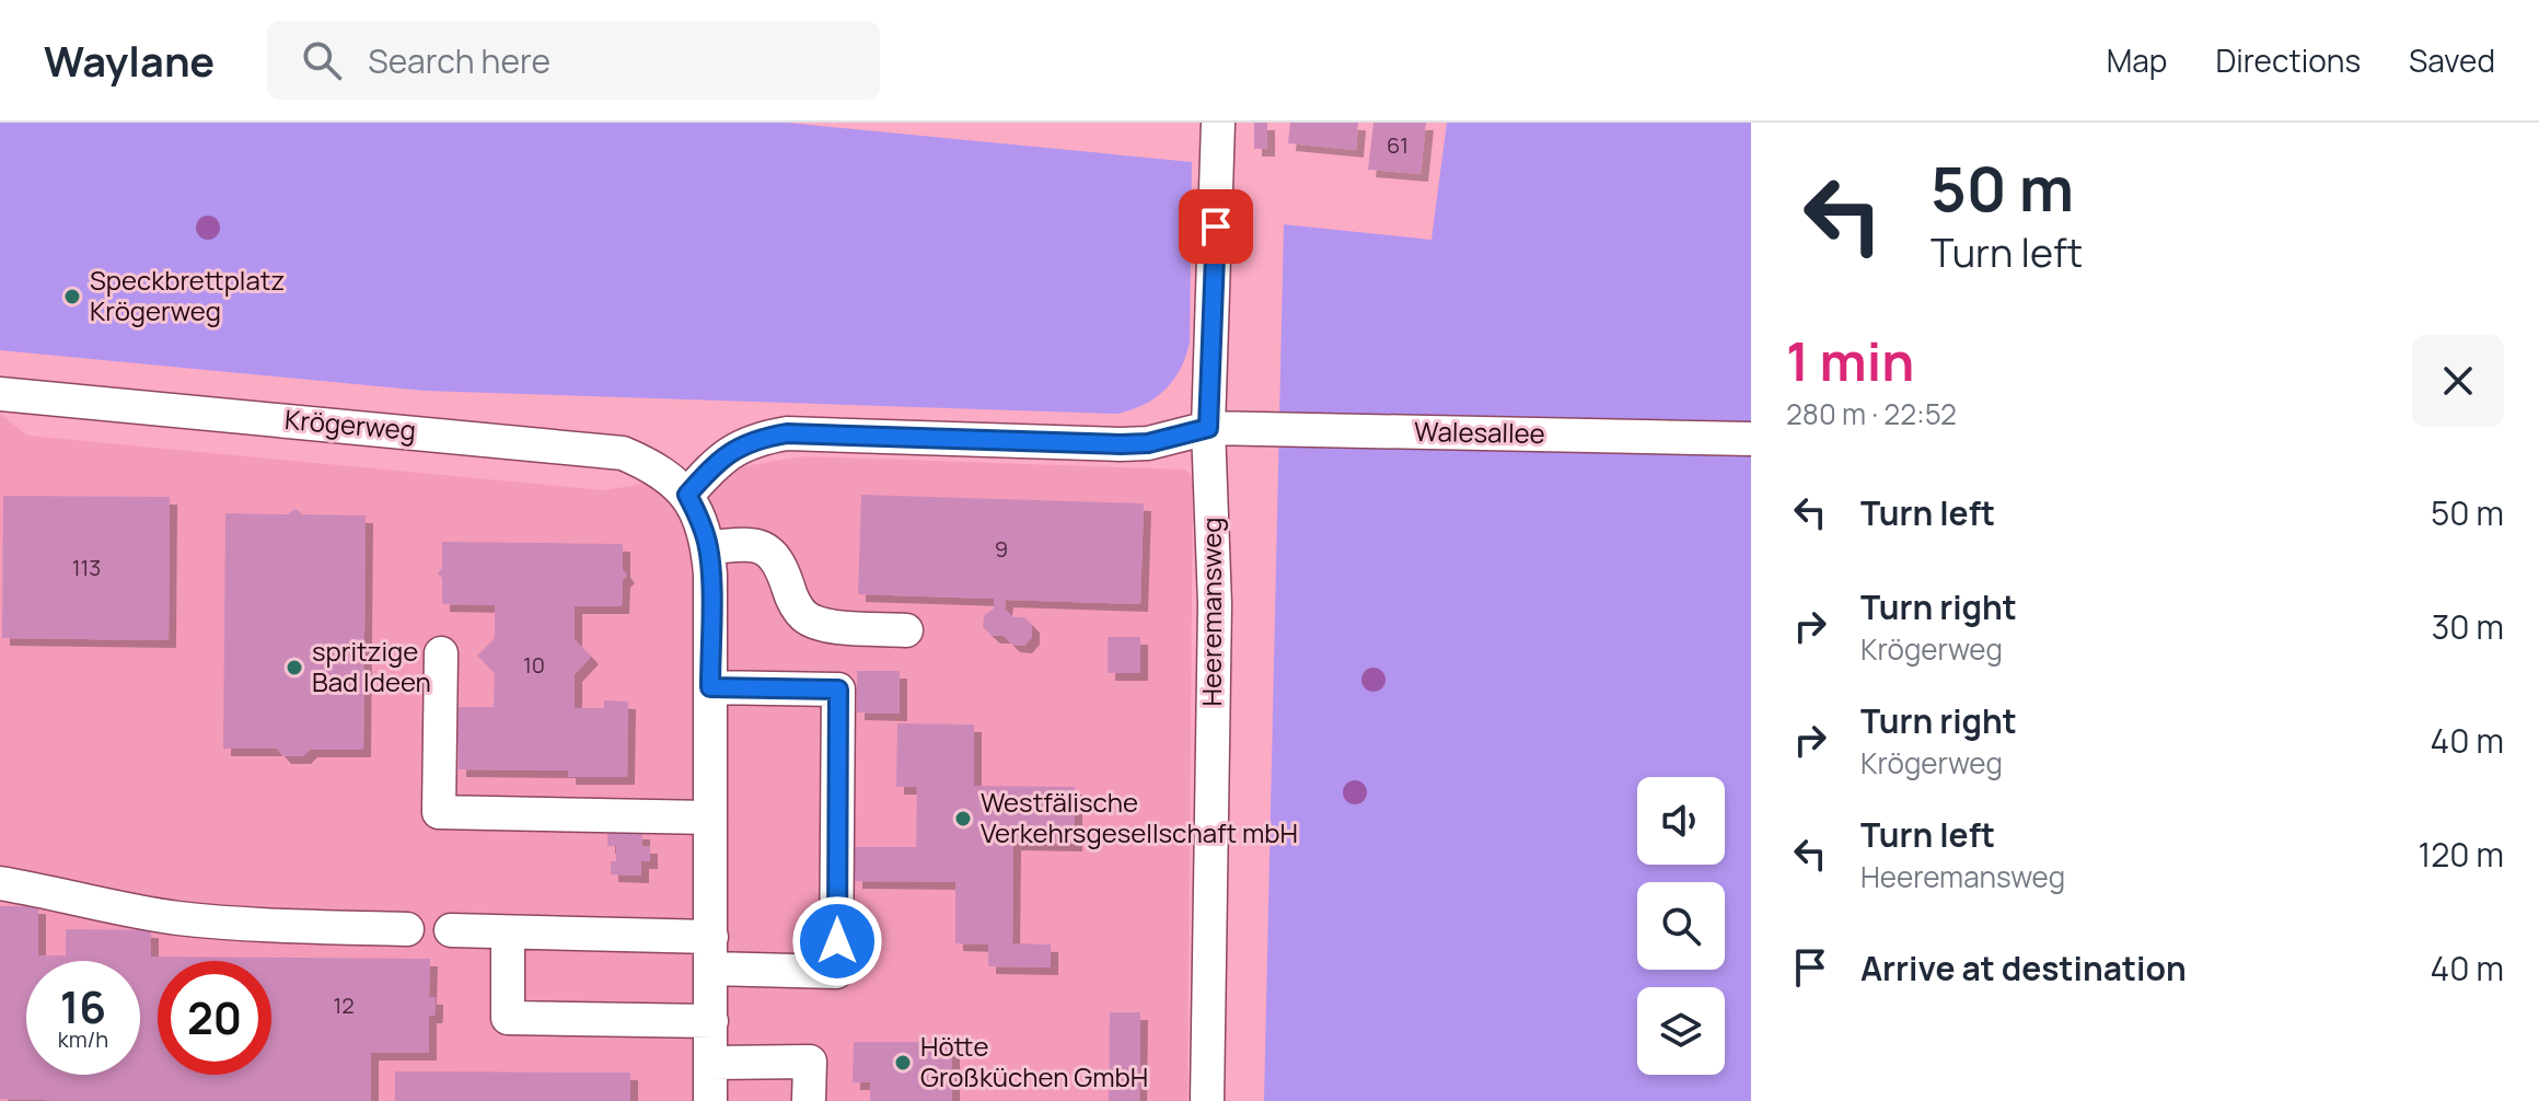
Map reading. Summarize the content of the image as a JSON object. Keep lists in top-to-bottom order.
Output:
{
  "streets": {
    "street": ["Krögerweg", "Walesallee", "Heeremansweg"]
  },
  "crossings": [
    ["Walesallee", "Heeremansweg"]
  ],
  "places": [
    "Speckbrettplatz Krögerweg",
    "spritzige Bad Ideen",
    "Westfälische Verkehrsgesellschaft mbH",
    "Hötte Großküchen GmbH"
  ],
  "house_numbers": [
    "61",
    "9",
    "113",
    "10",
    "12"
  ],
  "page": {
    "header": "Waylane",
    "search": "Search here",
    "nav": ["Map", "Directions", "Saved"],
    "turn": ["50 m", "Turn left"],
    "heading": ["1 min", "280 m · 22:52"],
    "list": [
      {
        "name": "Turn left",
        "value": "50 m"
      },
      {
        "name": "Turn right",
        "note": "Krögerweg",
        "value": "30 m"
      },
      {
        "name": "Turn right",
        "note": "Krögerweg",
        "value": "40 m"
      },
      {
        "name": "Turn left",
        "note": "Heeremansweg",
        "value": "120 m"
      },
      {
        "name": "Arrive at destination",
        "value": "40 m"
      }
    ],
    "speed": "16 km/h",
    "limit": "20"
  }
}
